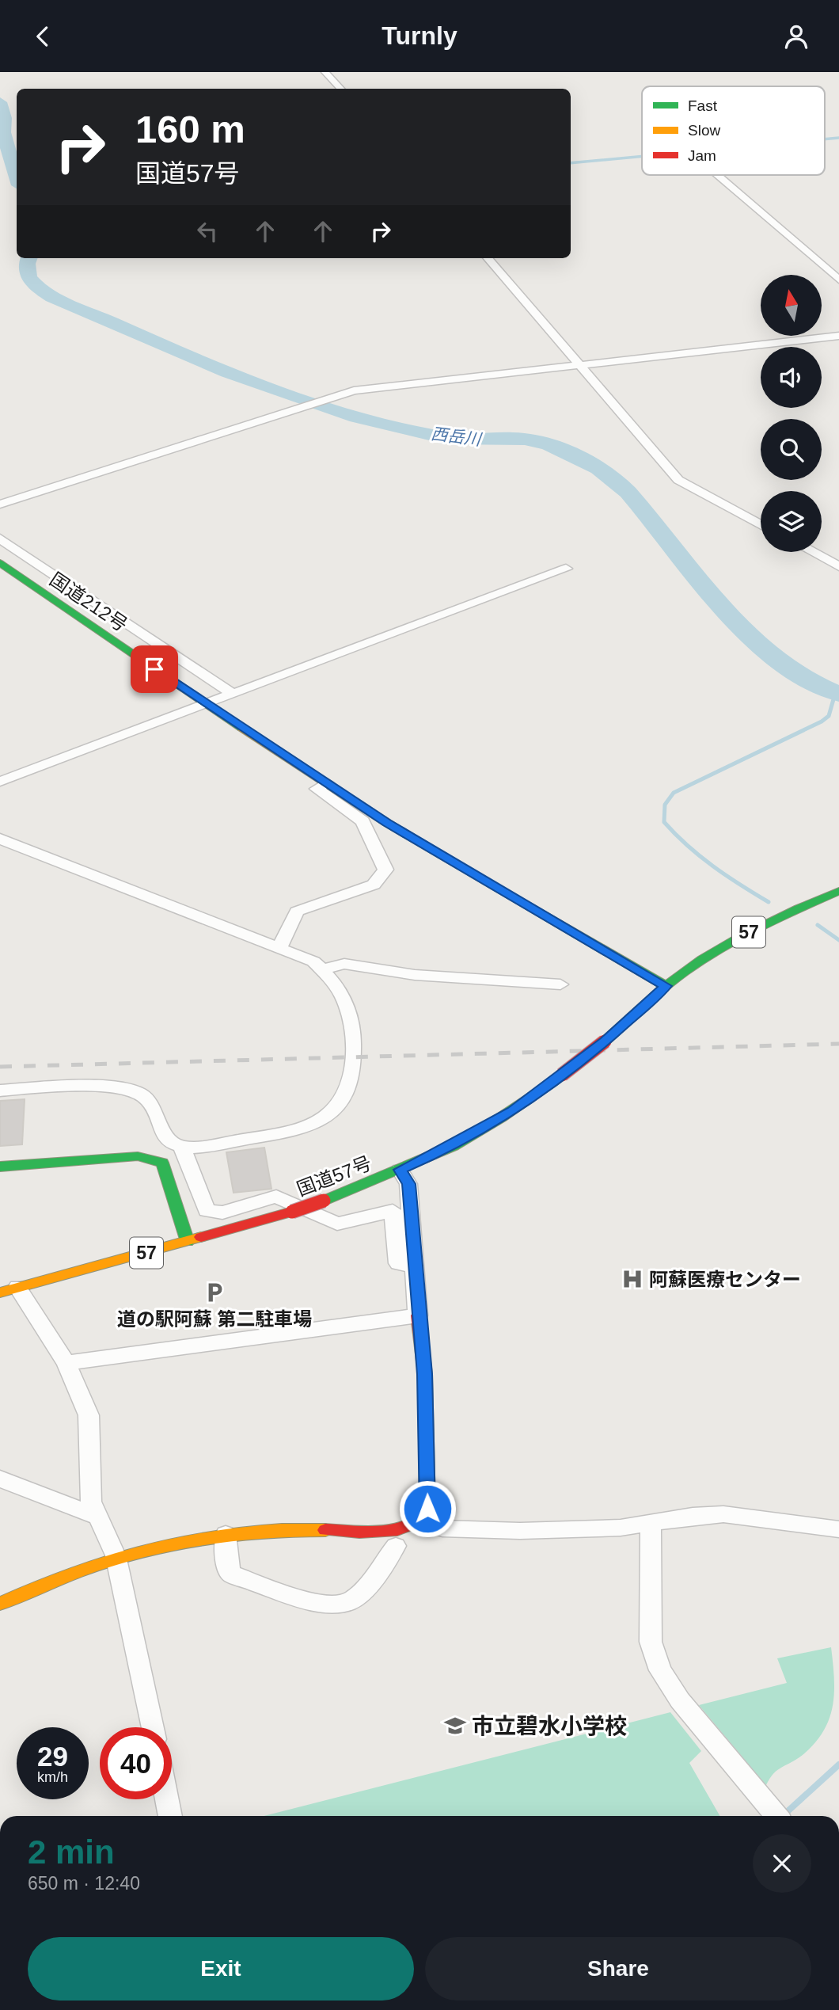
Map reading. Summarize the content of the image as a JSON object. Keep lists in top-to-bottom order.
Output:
{
  "streets": {
    "main road": ["国道212号", "57", "国道57号"]
  },
  "crossings": [
    ["国道212号", "国道57号"]
  ],
  "water": ["西岳川"],
  "places": {
    "hospital": ["阿蘇医療センター"],
    "parking": ["道の駅阿蘇 第二駐車場"],
    "school or university": ["市立碧水小学校"]
  },
  "legend": ["Fast", "Slow", "Jam"],
  "north": "top",
  "page": {
    "header": "Turnly",
    "turn": ["160 m", "国道57号"],
    "speed": "29 km/h",
    "limit": "40",
    "heading": ["2 min", "650 m · 12:40"],
    "buttons": ["Exit", "Share"]
  }
}
